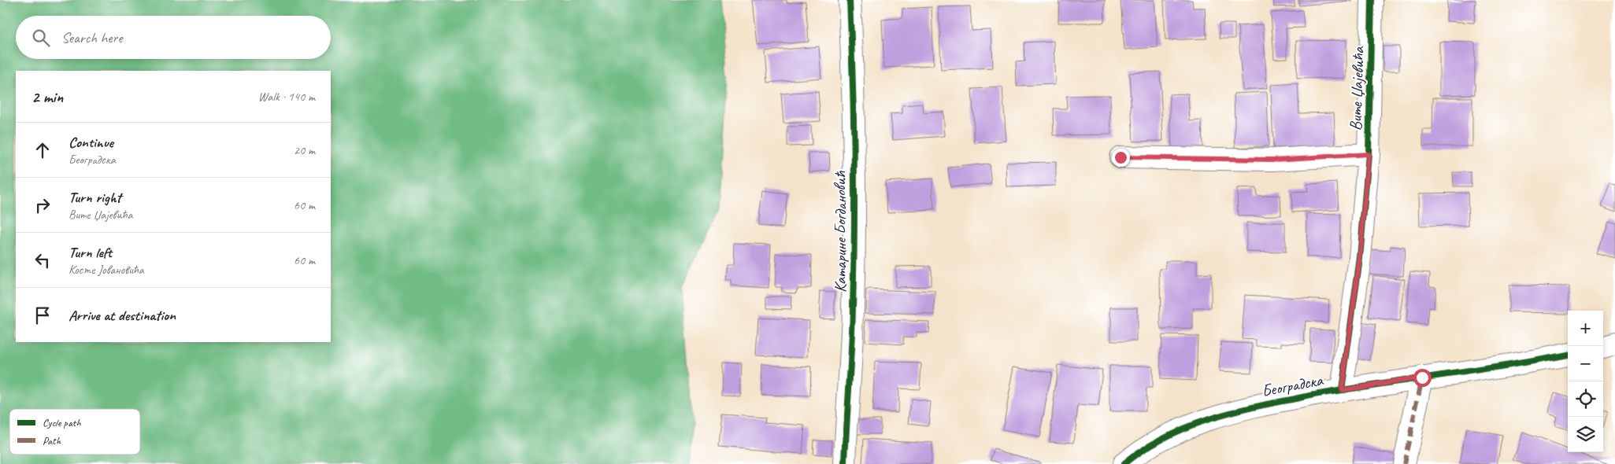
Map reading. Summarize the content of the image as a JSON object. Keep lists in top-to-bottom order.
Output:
{
  "streets": {
    "street": ["Вите Џајевића", "Катарине Богдановић", "Београдска"]
  },
  "crossings": [
    ["Вите Џајевића", "Београдска"]
  ],
  "legend": ["Cycle path", "Path"],
  "page": {
    "search": "Search here",
    "heading": ["2 min", "Walk · 140 m"],
    "list": [
      ["Continue", "Београдска", "20 m"],
      ["Turn right", "Вите Џајевића", "60 m"],
      ["Turn left", "Косте Јовановића", "60 m"],
      "Arrive at destination"
    ],
    "map_buttons": ["+", "−"]
  }
}
